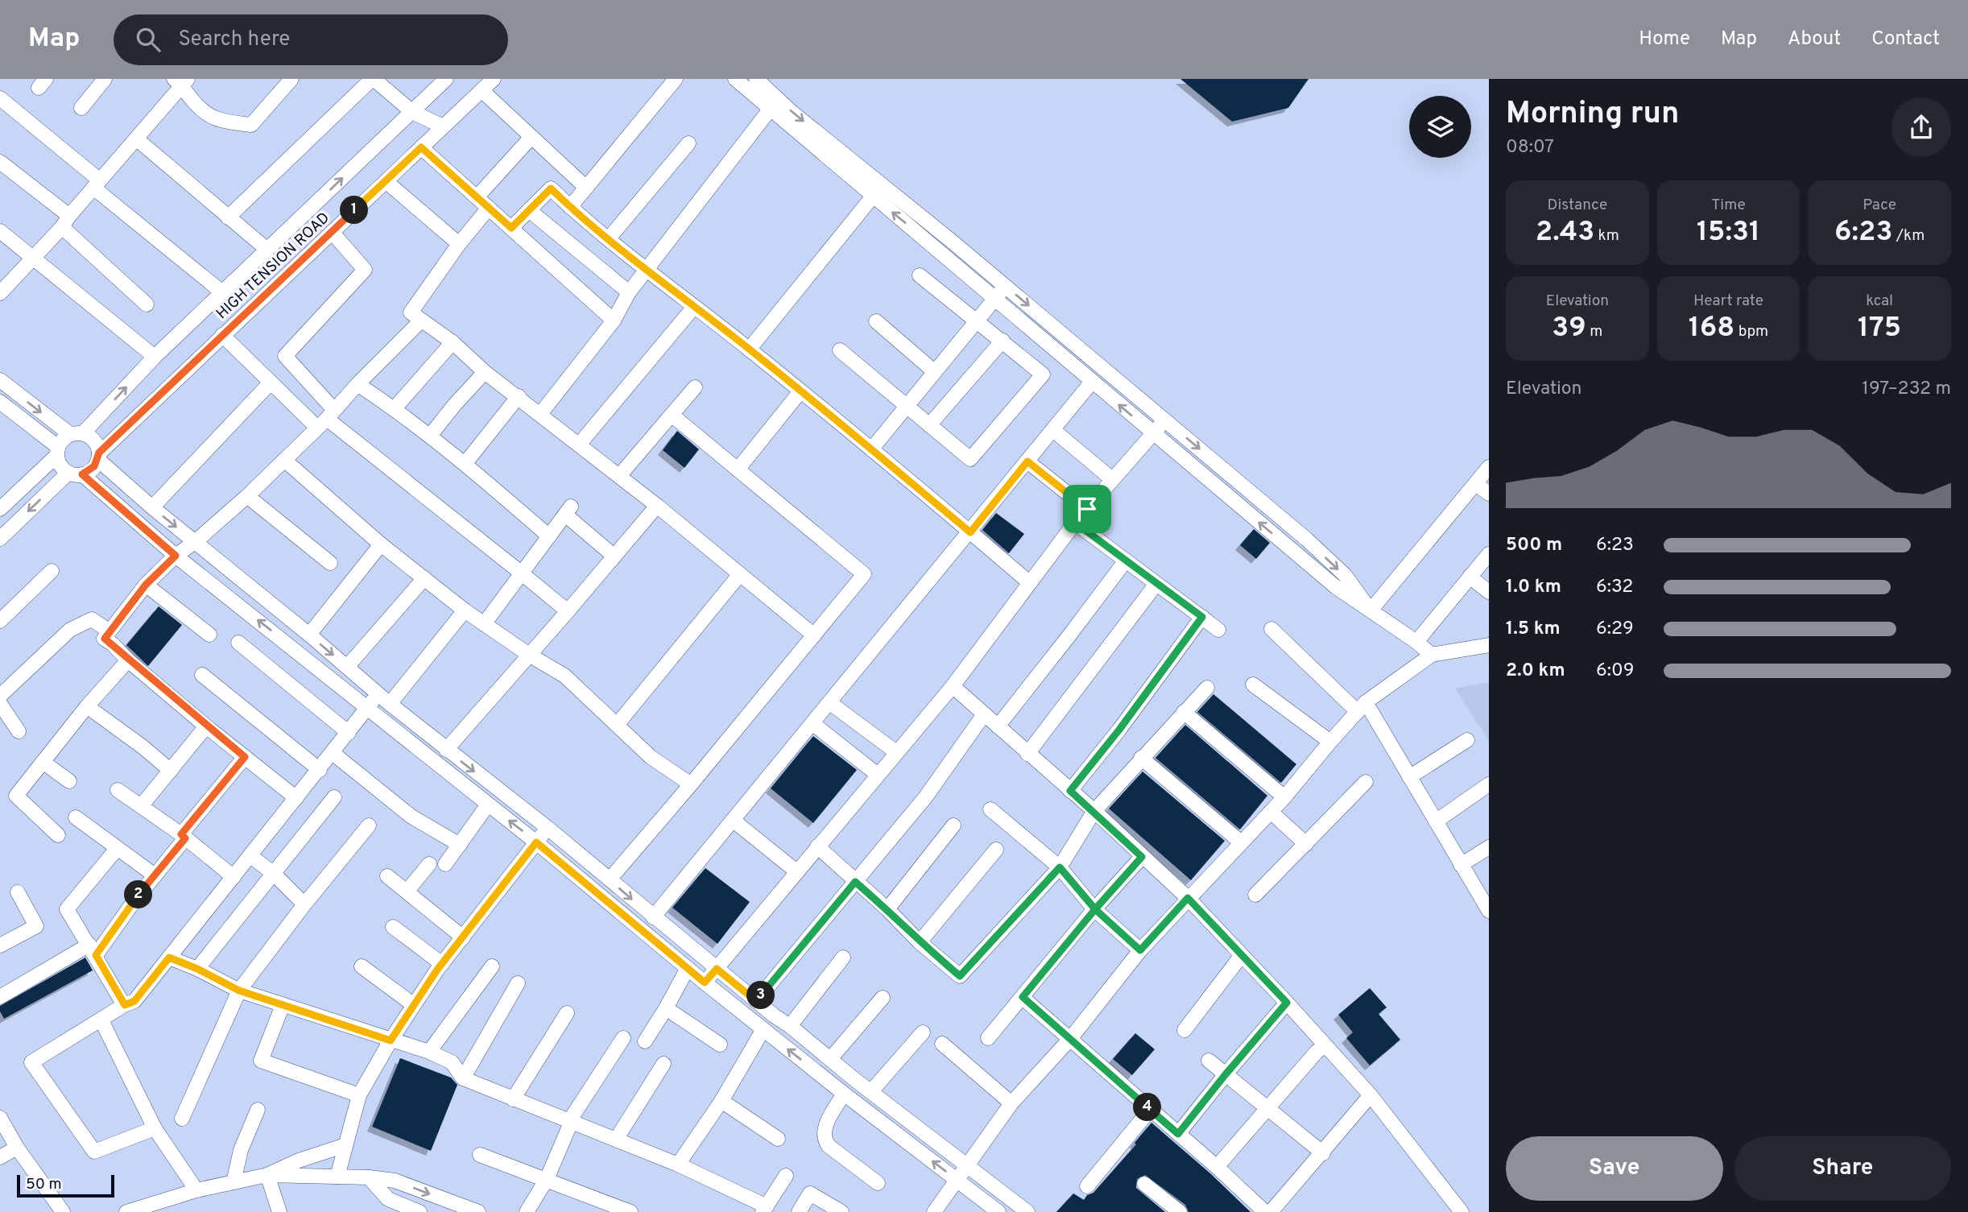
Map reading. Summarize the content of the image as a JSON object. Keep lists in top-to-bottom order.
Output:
{
  "streets": {
    "street": ["HIGH TENSION ROAD"]
  },
  "scale_bar": "50 m",
  "page": {
    "header": "Map",
    "search": "Search here",
    "nav": [
      "Home",
      "Map",
      "About",
      "Contact"
    ],
    "heading": ["Morning run", "08:07"],
    "stats": [
      ["Distance", "2.43 km"],
      ["Time", "15:31"],
      ["Pace", "6:23 /km"],
      ["Elevation", "39 m"],
      ["Heart rate", "168 bpm"],
      ["kcal", "175"]
    ],
    "pins": [
      "1",
      "2",
      "3",
      "4"
    ],
    "chart": ["Elevation", "197–232 m"],
    "list": [
      {
        "name": "500 m",
        "note": "6:23"
      },
      {
        "name": "1.0 km",
        "note": "6:32"
      },
      {
        "name": "1.5 km",
        "note": "6:29"
      },
      {
        "name": "2.0 km",
        "note": "6:09"
      }
    ],
    "buttons": ["Save", "Share"],
    "scale": "50 m"
  }
}
